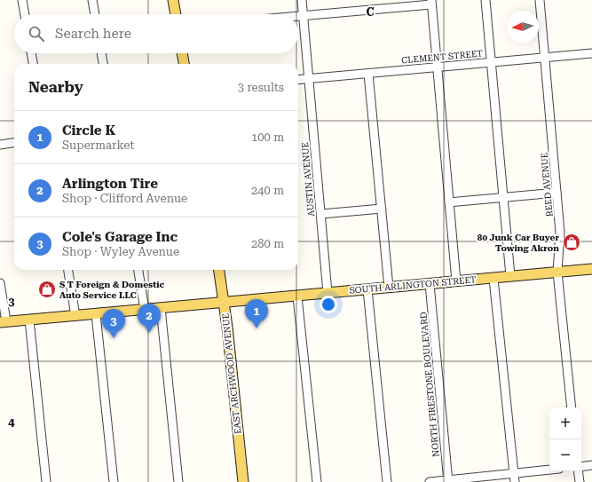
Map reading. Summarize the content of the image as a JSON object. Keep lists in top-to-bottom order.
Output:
{
  "streets": {
    "main road": ["SOUTH ARLINGTON STREET", "EAST ARCHWOOD AVENUE"],
    "street": [
      "CLEMENT STREET",
      "AUSTIN AVENUE",
      "REED AVENUE",
      "NORTH FIRESTONE BOULEVARD"
    ]
  },
  "crossings": [
    ["CLEMENT STREET", "AUSTIN AVENUE"],
    ["CLEMENT STREET", "REED AVENUE"],
    ["AUSTIN AVENUE", "SOUTH ARLINGTON STREET"],
    ["REED AVENUE", "SOUTH ARLINGTON STREET"],
    ["SOUTH ARLINGTON STREET", "EAST ARCHWOOD AVENUE"],
    ["SOUTH ARLINGTON STREET", "NORTH FIRESTONE BOULEVARD"]
  ],
  "places": {
    "shop": ["80 Junk Car Buyer Towing Akron", "S T Foreign & Domestic Auto Service LLC"]
  },
  "north": "left",
  "page": {
    "search": "Search here",
    "heading": ["Nearby", "3 results"],
    "list": [
      {
        "mark": "1",
        "name": "Circle K",
        "note": "Supermarket",
        "value": "100 m"
      },
      {
        "mark": "2",
        "name": "Arlington Tire",
        "note": "Shop · Clifford Avenue",
        "value": "240 m"
      },
      {
        "mark": "3",
        "name": "Cole's Garage Inc",
        "note": "Shop · Wyley Avenue",
        "value": "280 m"
      }
    ],
    "pins": ["1", "2", "3"],
    "map_buttons": ["+", "−"]
  },
  "grid": {
    "columns": ["C"],
    "rows": ["3", "4"]
  }
}
